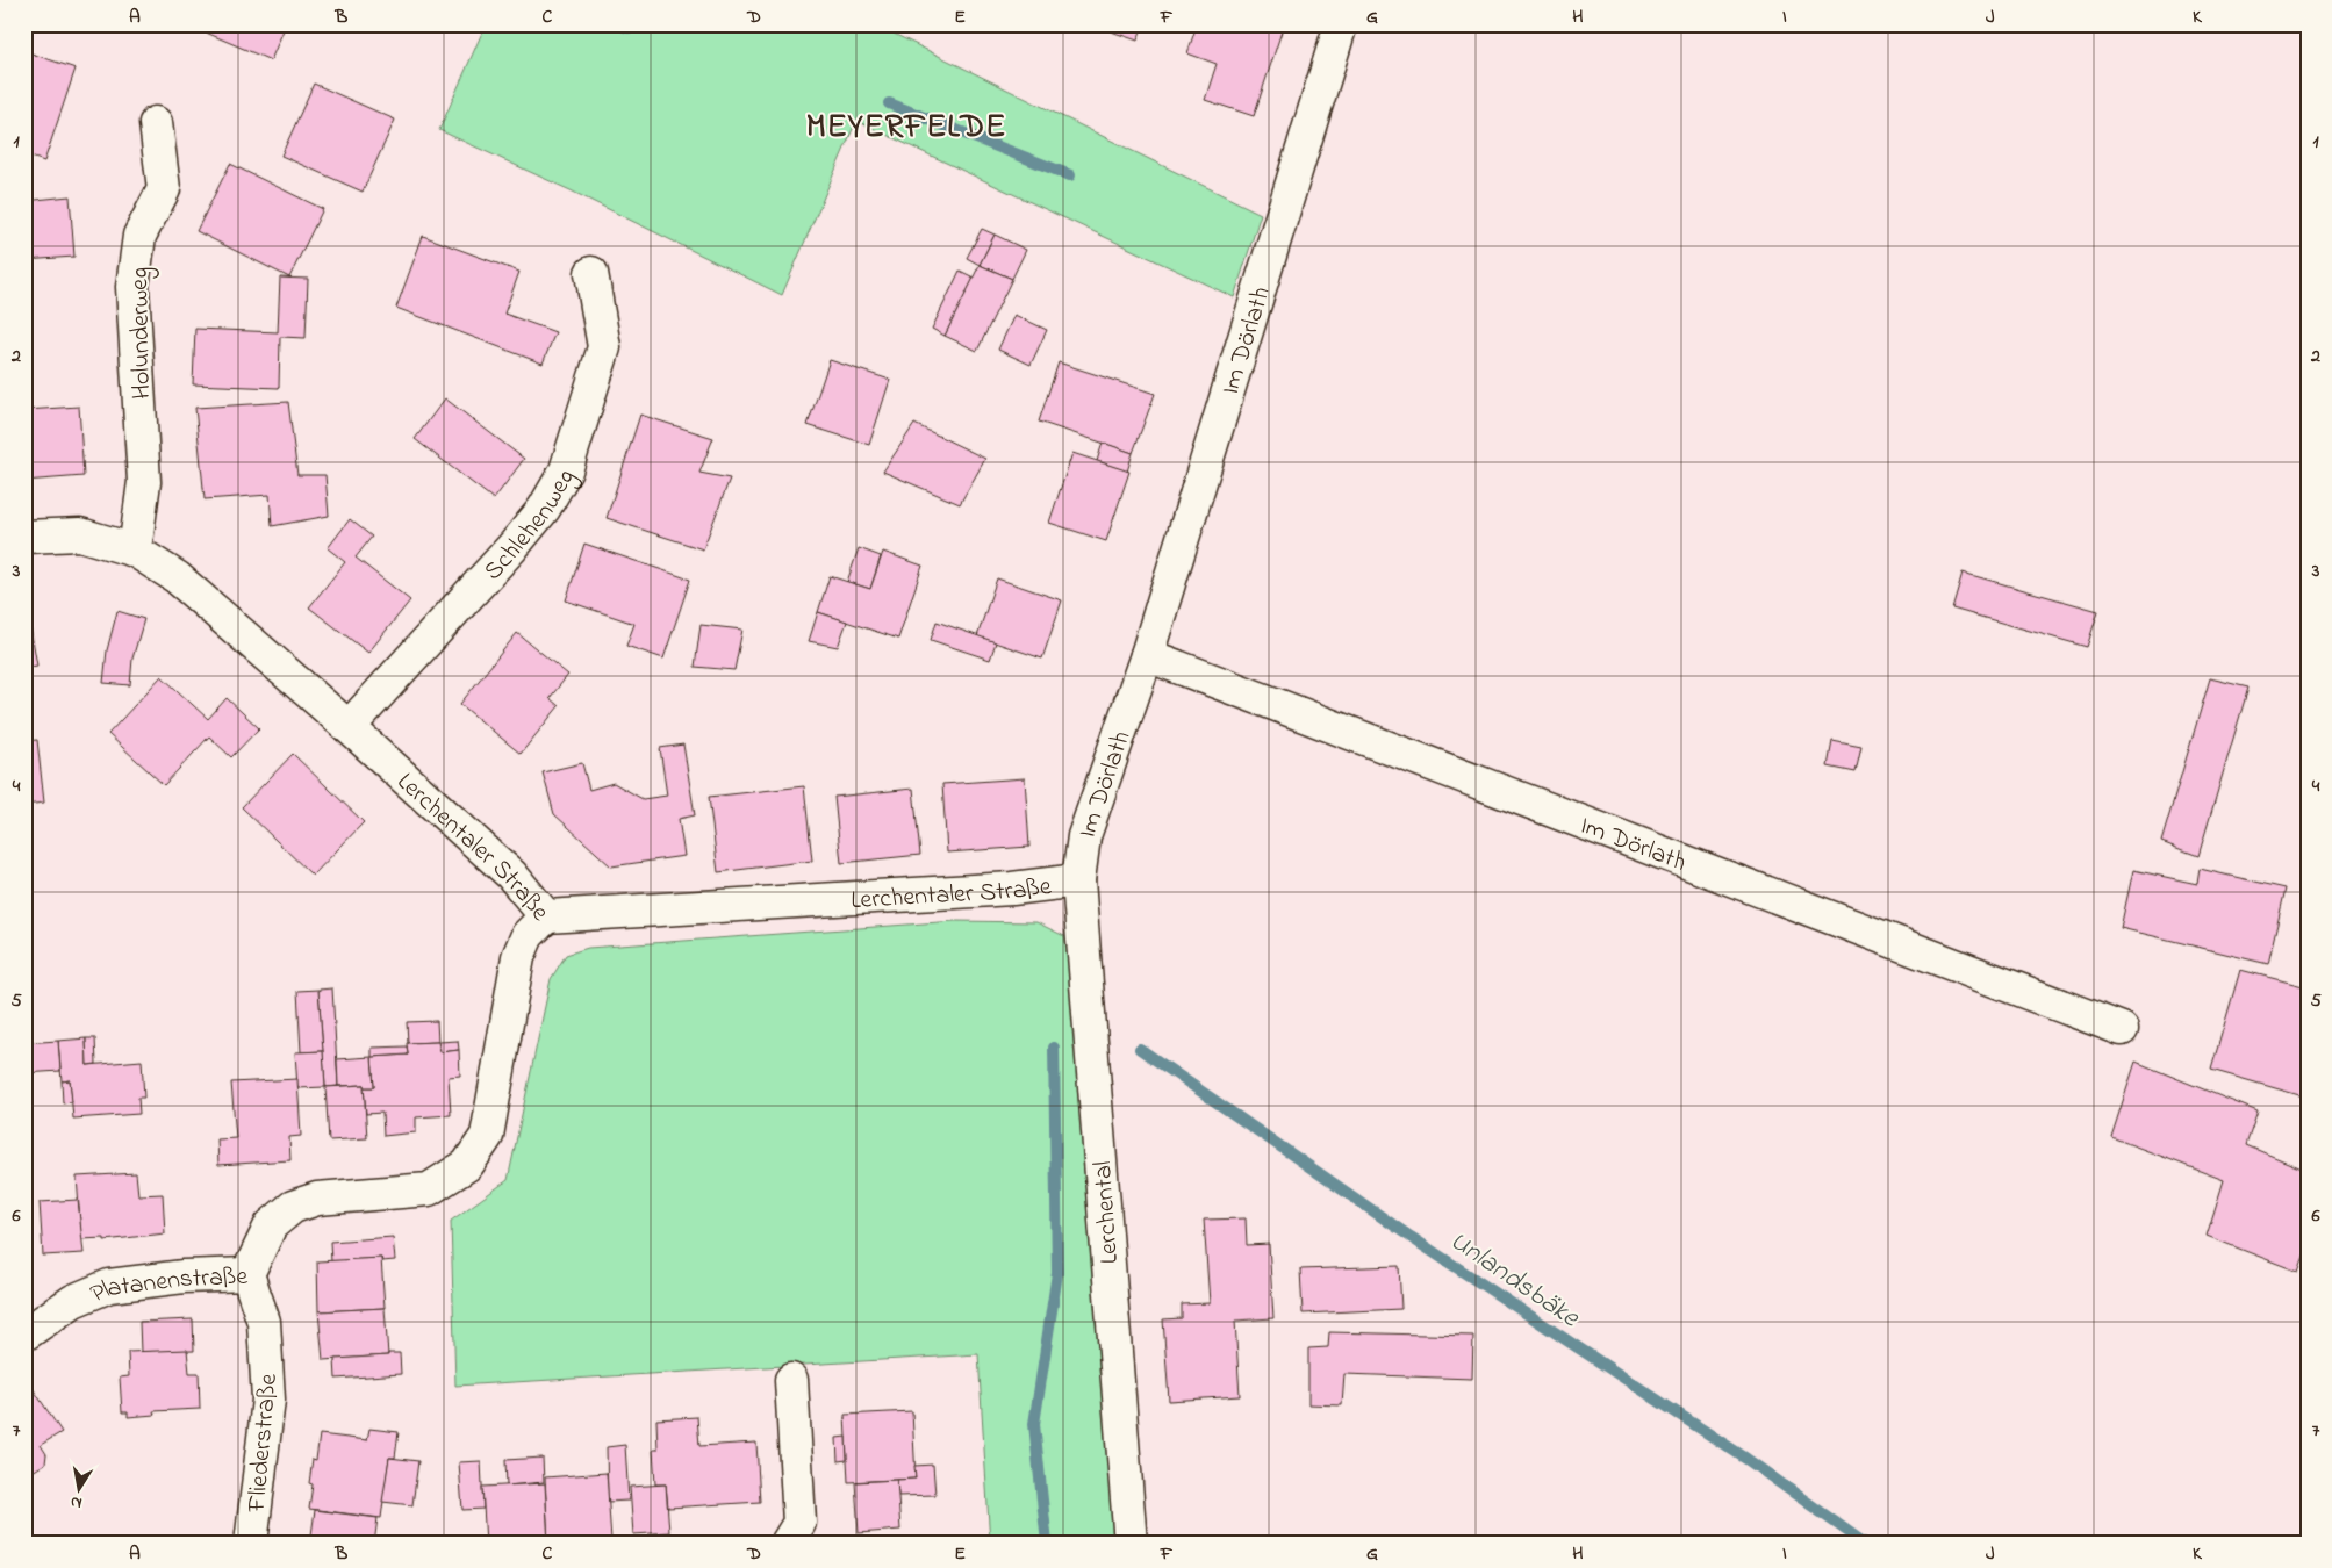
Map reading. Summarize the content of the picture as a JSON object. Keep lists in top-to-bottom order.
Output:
{
  "streets": {
    "street": [
      "Holunderweg",
      "Im Dörlath",
      "Schlehenweg",
      "Lerchentaler Straße",
      "Lerchental",
      "Platanenstraße",
      "Fliederstraße"
    ]
  },
  "crossings": [
    ["Holunderweg", "Lerchentaler Straße"],
    ["Im Dörlath", "Lerchentaler Straße"],
    ["Im Dörlath", "Lerchental"],
    ["Schlehenweg", "Lerchentaler Straße"],
    ["Lerchentaler Straße", "Lerchental"],
    ["Lerchentaler Straße", "Platanenstraße"],
    ["Platanenstraße", "Fliederstraße"]
  ],
  "districts": ["MEYERFELDE"],
  "water": ["Unlandsbäke"],
  "north": "bottom",
  "grid": {
    "columns": [
      "A",
      "B",
      "C",
      "D",
      "E",
      "F",
      "G",
      "H",
      "I",
      "J",
      "K"
    ],
    "rows": [
      "1",
      "2",
      "3",
      "4",
      "5",
      "6",
      "7"
    ]
  }
}
